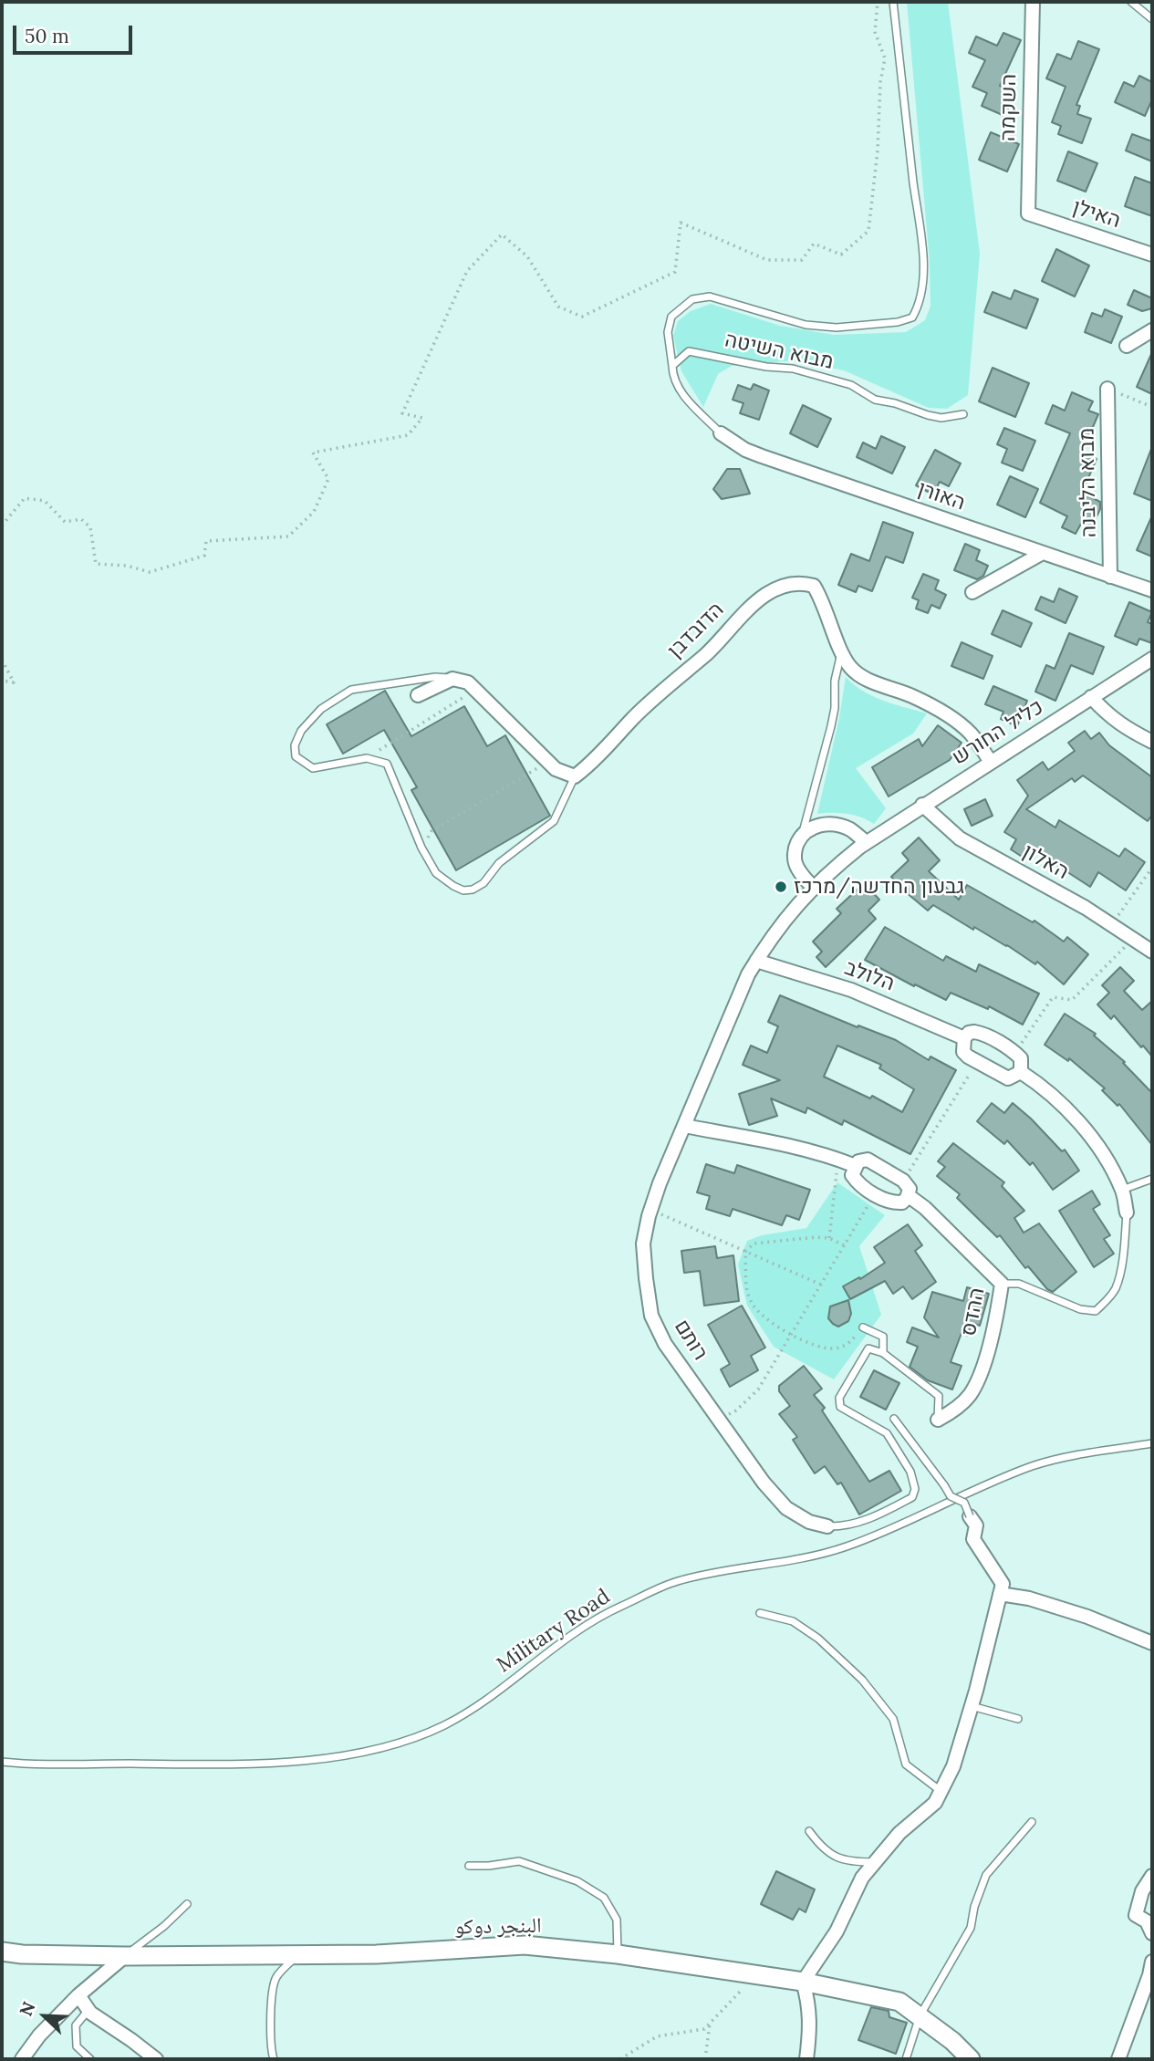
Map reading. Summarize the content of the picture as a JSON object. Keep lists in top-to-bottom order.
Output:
{
  "streets": {
    "street": [
      "השקמה",
      "האילן",
      "מבוא הליבנה",
      "האורן",
      "הדובדבן",
      "כליל החורש",
      "האלון",
      "הלולב",
      "ההדס",
      "רותם",
      "البنجر دوكو"
    ],
    "lane": ["מבוא השיטה", "Military Road"]
  },
  "crossings": [
    ["השקמה", "האילן"],
    ["מבוא הליבנה", "האורן"],
    ["הדובדבן", "כליל החורש"],
    ["כליל החורש", "האלון"],
    ["כליל החורש", "הלולב"],
    ["כליל החורש", "רותם"]
  ],
  "places": ["גבעון החדשה/מרכז"],
  "scale_bar": "50 m",
  "north": "top left"
}
